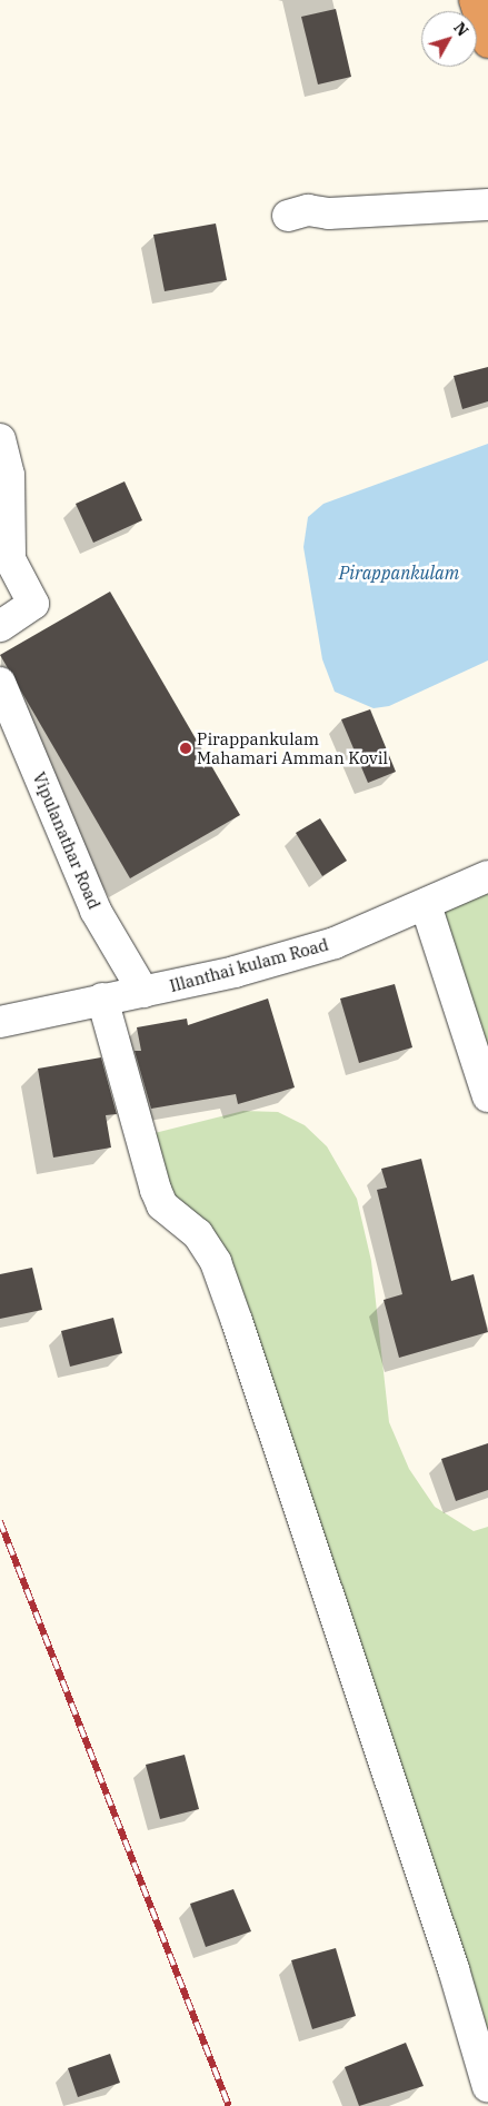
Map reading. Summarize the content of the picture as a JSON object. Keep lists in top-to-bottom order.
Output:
{
  "streets": {
    "street": ["Vipulanathar Road", "Illanthai kulam Road"]
  },
  "crossings": [
    ["Vipulanathar Road", "Illanthai kulam Road"]
  ],
  "water": ["Pirappankulam"],
  "places": ["Pirappankulam Mahamari Amman Kovil"],
  "north": "top right"
}
